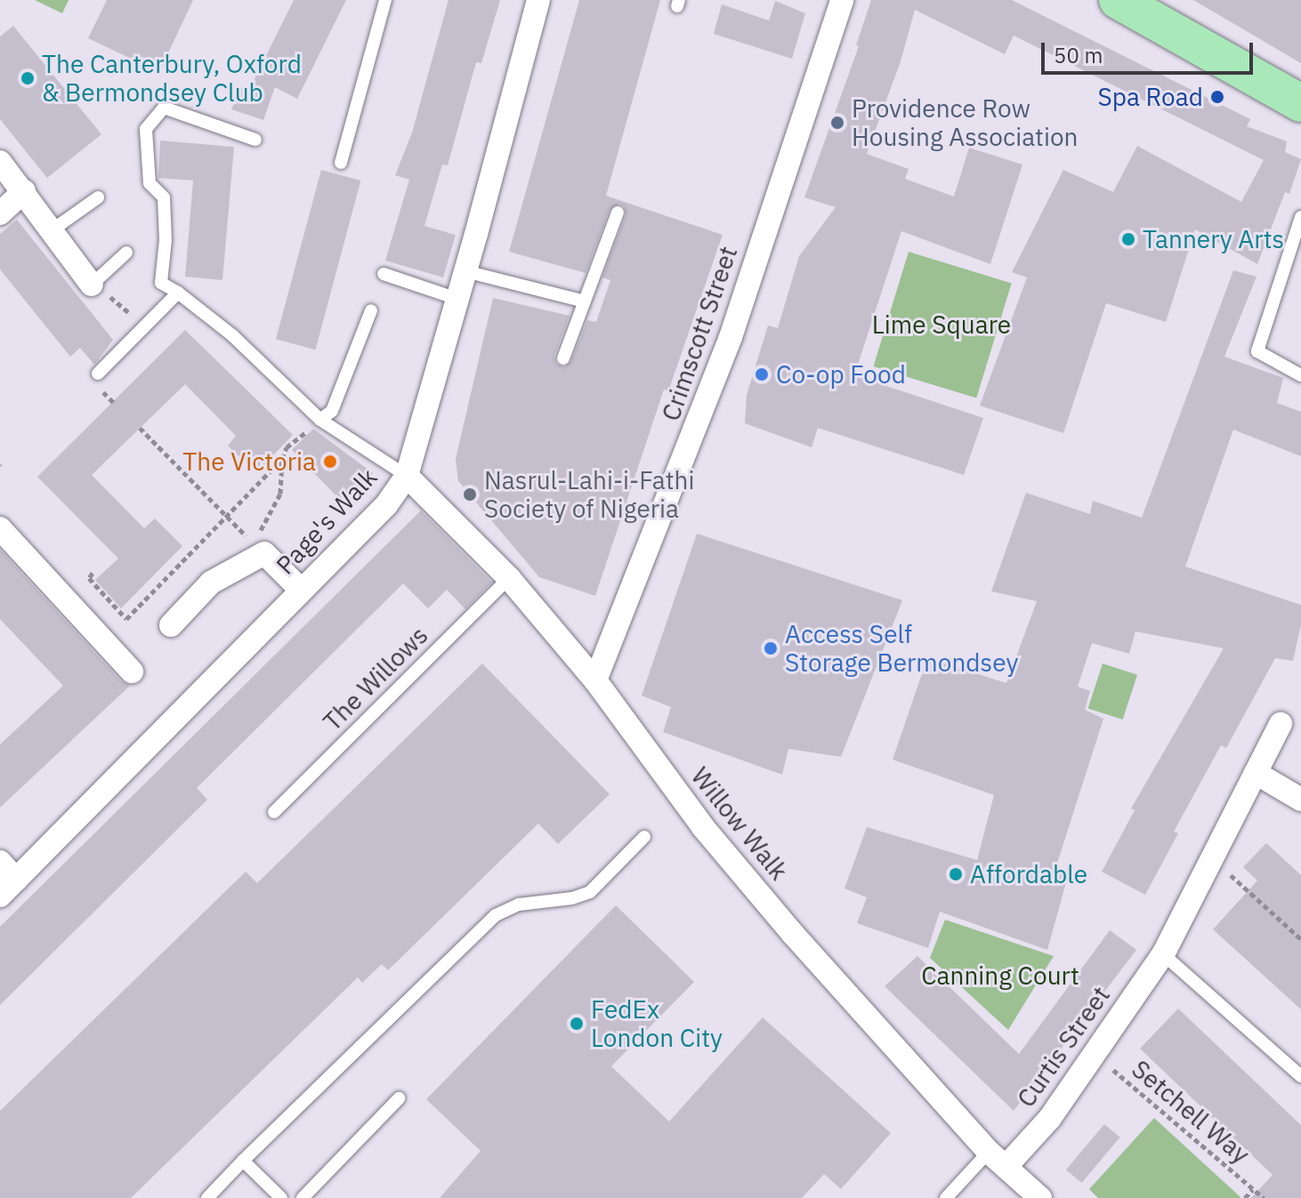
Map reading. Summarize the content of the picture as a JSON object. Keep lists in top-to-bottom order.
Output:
{
  "streets": {
    "street": [
      "Crimscott Street",
      "Page's Walk",
      "Willow Walk",
      "Curtis Street"
    ],
    "lane": ["The Willows"],
    "path": ["Setchell Way"]
  },
  "crossings": [
    ["Crimscott Street", "Willow Walk"],
    ["Page's Walk", "Willow Walk"],
    ["The Willows", "Willow Walk"],
    ["Willow Walk", "Curtis Street"],
    ["Curtis Street", "Setchell Way"]
  ],
  "parks": ["Lime Square", "Canning Court"],
  "places": [
    "The Canterbury, Oxford & Bermondsey Club",
    "Spa Road",
    "Providence Row Housing Association",
    "Tannery Arts",
    "Co-op Food",
    "The Victoria",
    "Nasrul-Lahi-i-Fathi Society of Nigeria",
    "Access Self Storage Bermondsey",
    "Affordable",
    "FedEx London City"
  ],
  "scale_bar": "50 m"
}
